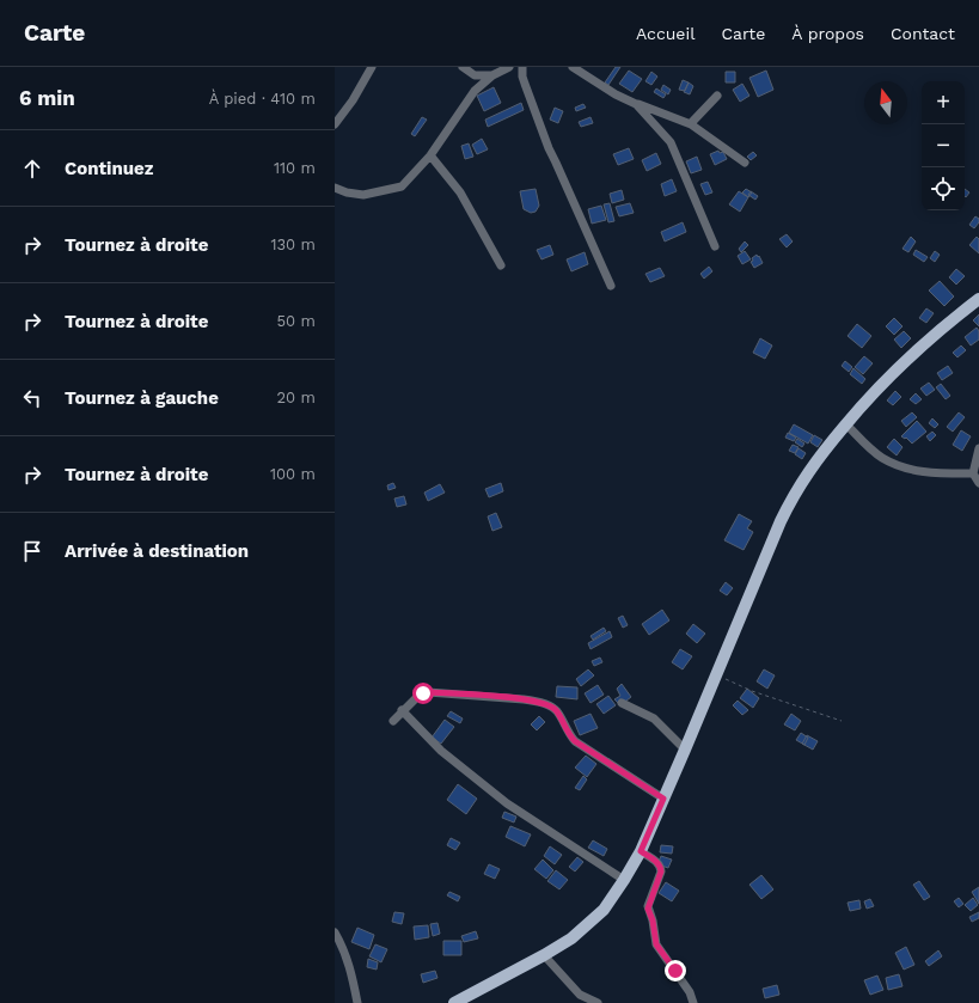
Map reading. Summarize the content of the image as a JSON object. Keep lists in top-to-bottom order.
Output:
{
  "north": "top",
  "page": {
    "header": "Carte",
    "nav": [
      "Accueil",
      "Carte",
      "À propos",
      "Contact"
    ],
    "heading": ["6 min", "À pied · 410 m"],
    "map_buttons": ["+", "−"],
    "list": [
      ["Continuez", "110 m"],
      ["Tournez à droite", "130 m"],
      ["Tournez à droite", "50 m"],
      ["Tournez à gauche", "20 m"],
      ["Tournez à droite", "100 m"],
      "Arrivée à destination"
    ]
  }
}
